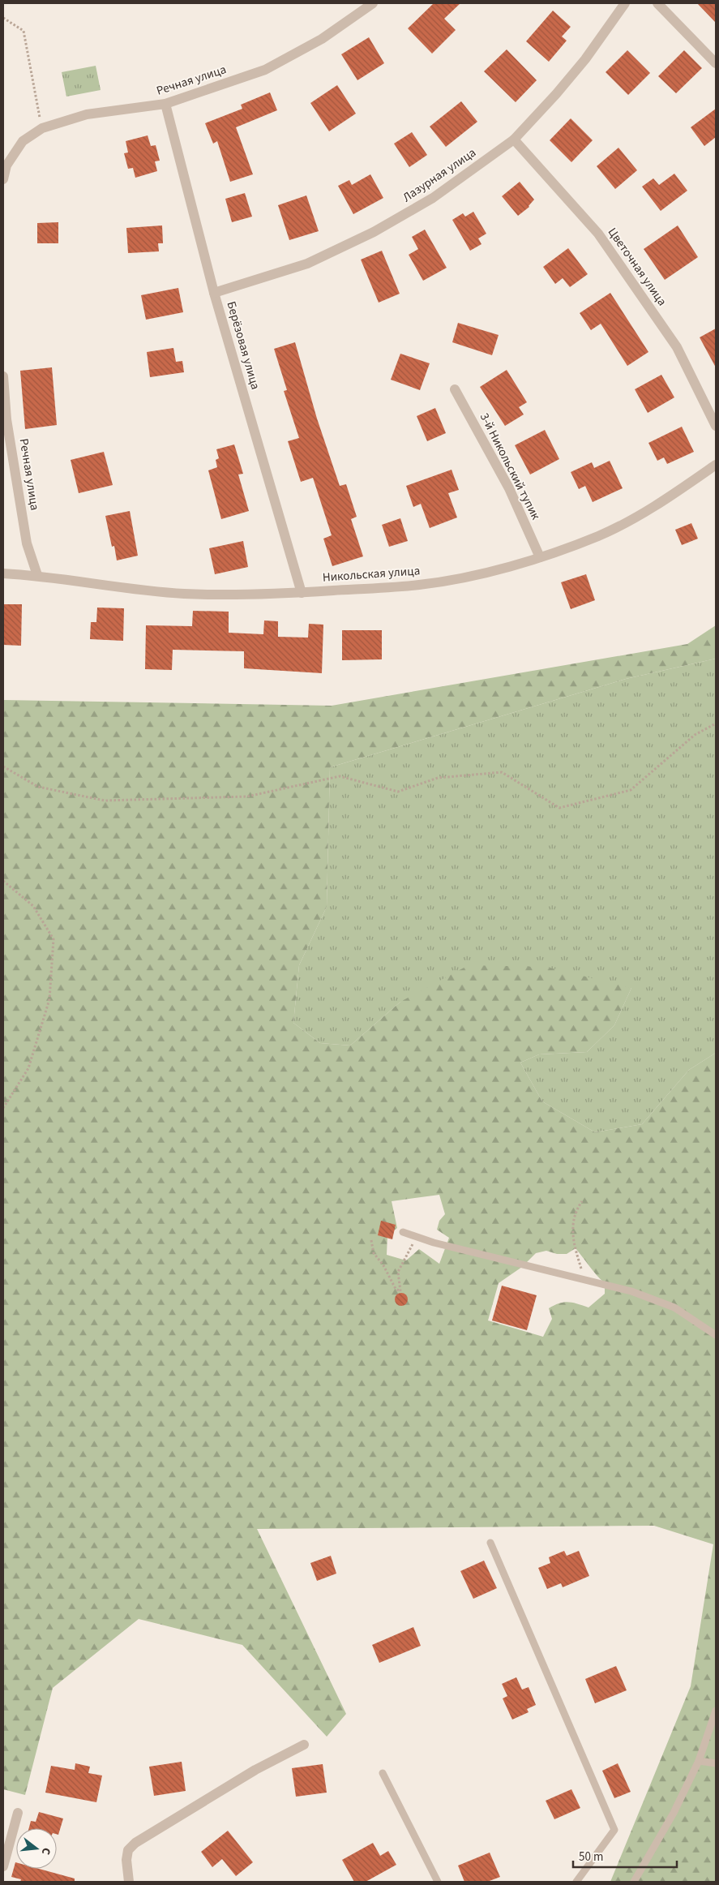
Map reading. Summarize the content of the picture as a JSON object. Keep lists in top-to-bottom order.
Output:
{
  "streets": {
    "street": [
      "Речная улица",
      "Лазурная улица",
      "Цветочная улица",
      "Берёзовая улица",
      "3-й Никольский тупик",
      "Никольская улица"
    ]
  },
  "crossings": [
    ["Речная улица", "Берёзовая улица"],
    ["Речная улица", "Никольская улица"],
    ["Лазурная улица", "Цветочная улица"],
    ["Лазурная улица", "Берёзовая улица"],
    ["Берёзовая улица", "Никольская улица"],
    ["3-й Никольский тупик", "Никольская улица"]
  ],
  "scale_bar": "50 m",
  "north": "right"
}
